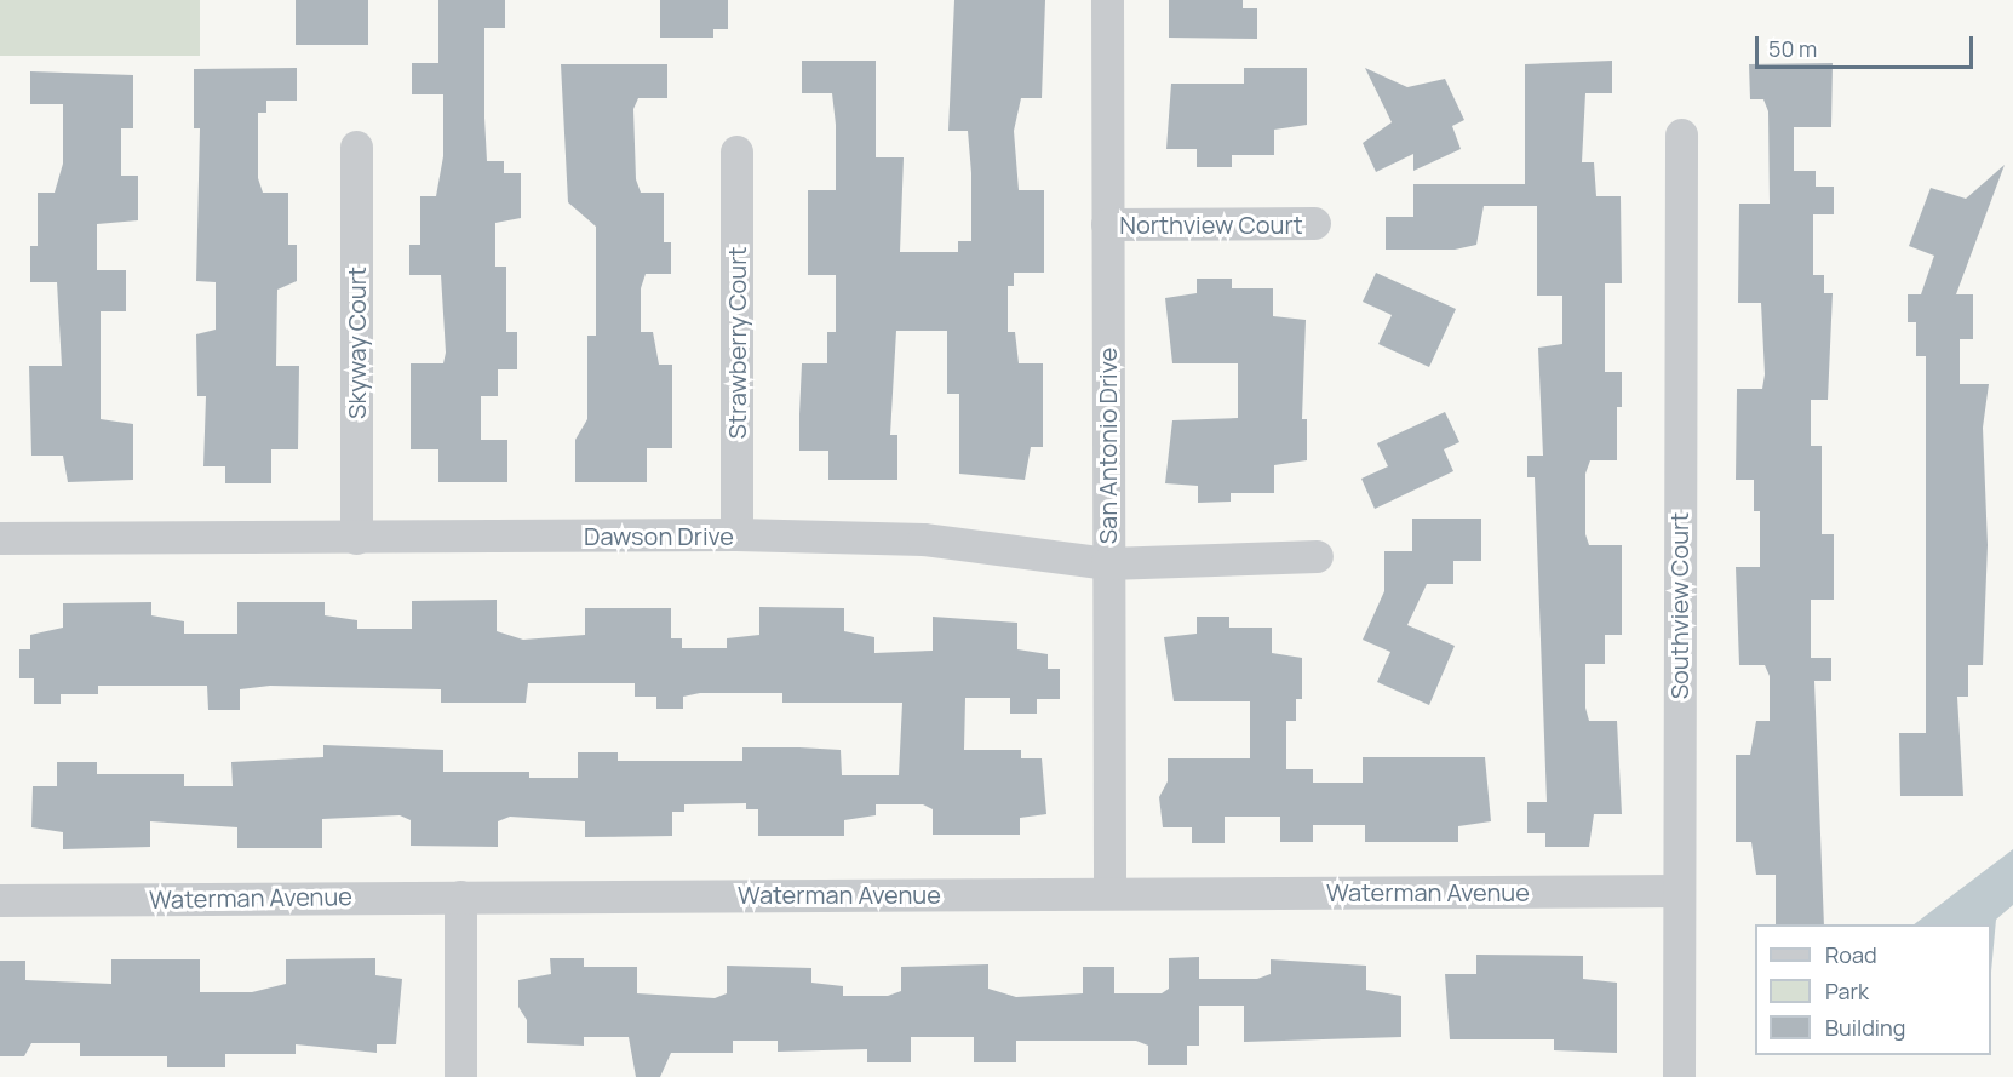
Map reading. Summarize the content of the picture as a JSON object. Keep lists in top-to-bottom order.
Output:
{
  "streets": {
    "street": [
      "Northview Court",
      "Skyway Court",
      "Strawberry Court",
      "San Antonio Drive",
      "Dawson Drive",
      "Southview Court",
      "Waterman Avenue"
    ]
  },
  "crossings": [
    ["Northview Court", "San Antonio Drive"],
    ["Skyway Court", "Dawson Drive"],
    ["Strawberry Court", "Dawson Drive"],
    ["San Antonio Drive", "Dawson Drive"],
    ["San Antonio Drive", "Waterman Avenue"],
    ["Southview Court", "Waterman Avenue"]
  ],
  "legend": ["Road", "Park", "Building"],
  "scale_bar": "50 m"
}
